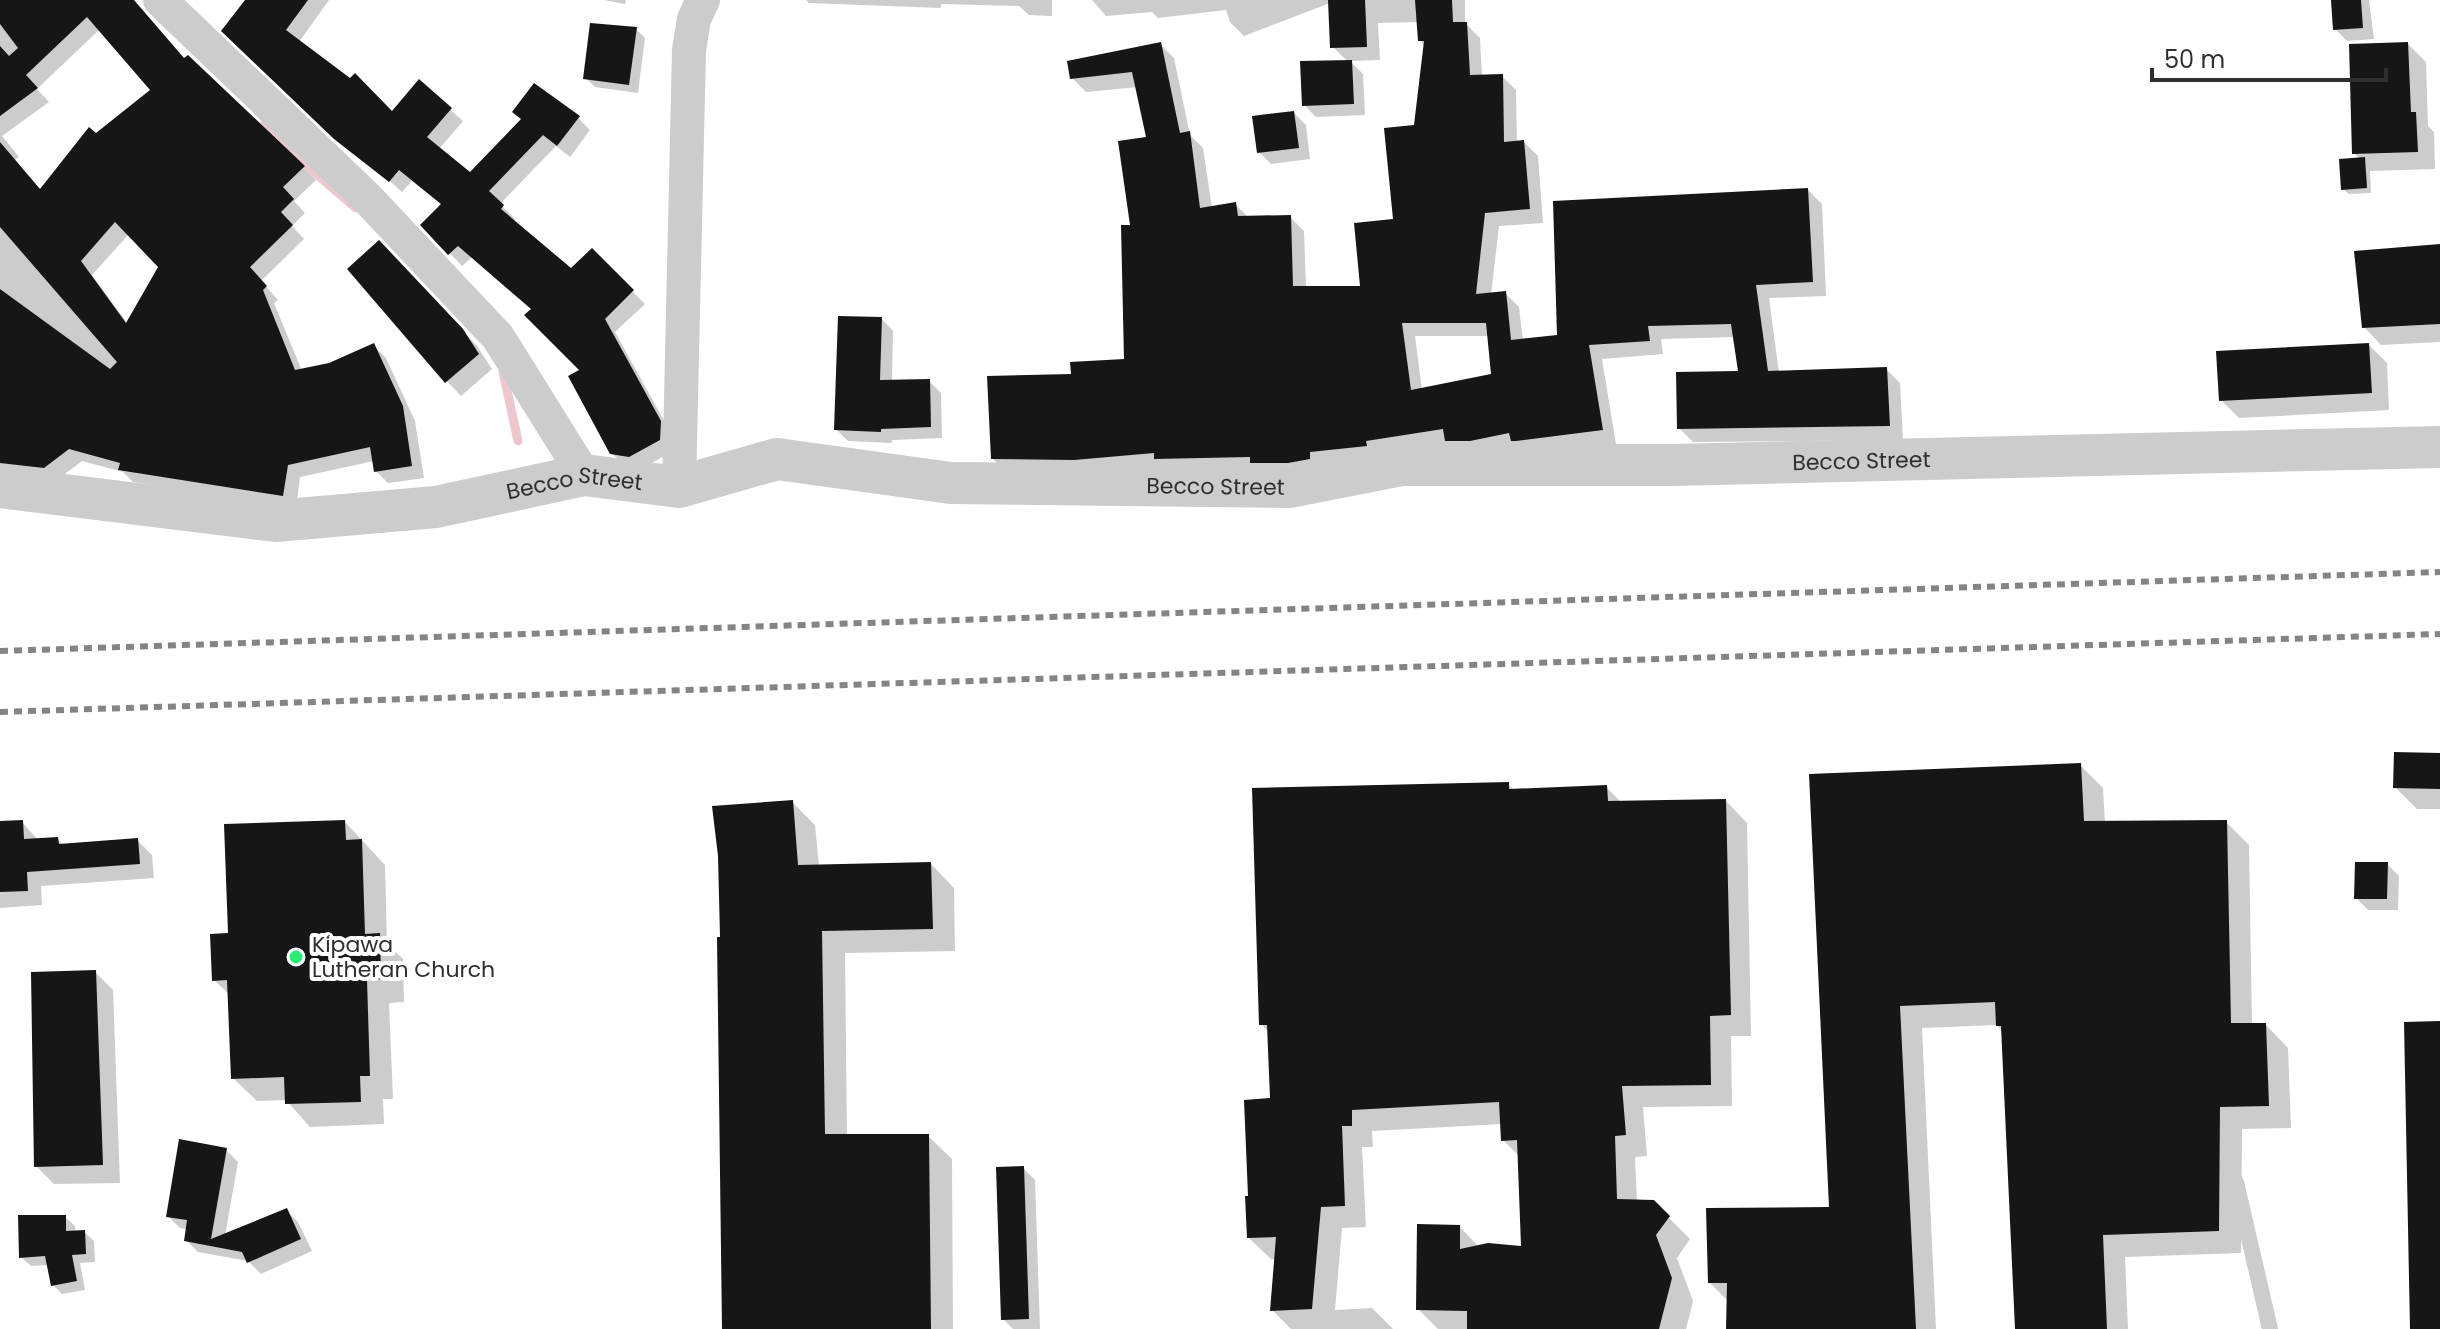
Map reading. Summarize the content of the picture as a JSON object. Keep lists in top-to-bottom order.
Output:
{
  "streets": {
    "street": ["Becco Street"]
  },
  "places": ["Kipawa Lutheran Church"],
  "scale_bar": "50 m"
}
